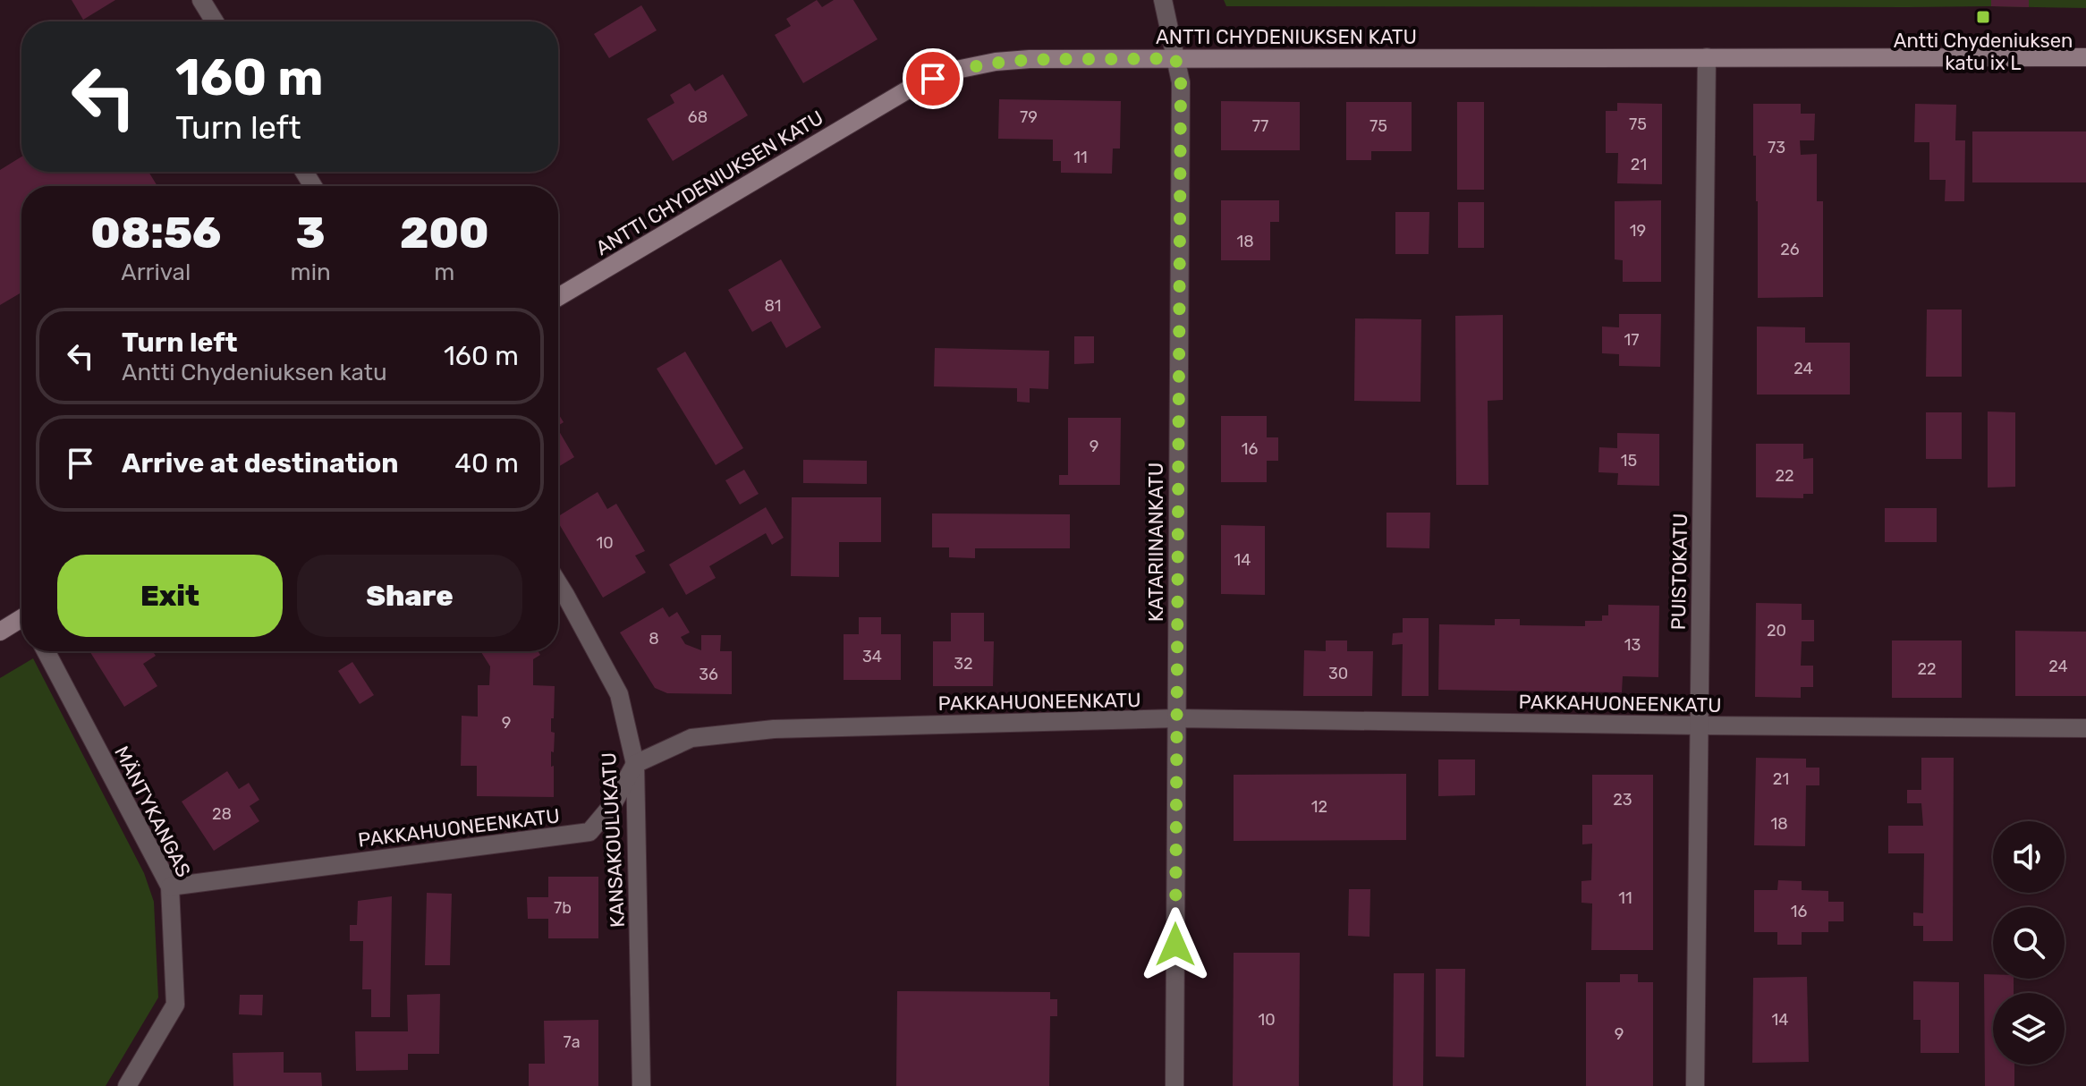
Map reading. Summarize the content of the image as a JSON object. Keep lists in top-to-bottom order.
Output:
{
  "streets": {
    "main road": ["ANTTI CHYDENIUKSEN KATU"],
    "street": [
      "KATARIINANKATU",
      "PUISTOKATU",
      "PAKKAHUONEENKATU",
      "MÄNTYKANGAS",
      "KANSAKOULUKATU"
    ]
  },
  "crossings": [
    ["ANTTI CHYDENIUKSEN KATU", "KATARIINANKATU"],
    ["ANTTI CHYDENIUKSEN KATU", "PUISTOKATU"],
    ["KATARIINANKATU", "PAKKAHUONEENKATU"],
    ["PUISTOKATU", "PAKKAHUONEENKATU"],
    ["PAKKAHUONEENKATU", "MÄNTYKANGAS"],
    ["PAKKAHUONEENKATU", "KANSAKOULUKATU"]
  ],
  "places": {
    "transit": ["Antti Chydeniuksen katu ix L"]
  },
  "house_numbers": [
    "68",
    "79",
    "75",
    "77",
    "75",
    "73",
    "11",
    "21",
    "19",
    "18",
    "26",
    "81",
    "17",
    "24",
    "9",
    "16",
    "15",
    "22",
    "10",
    "14",
    "20",
    "8",
    "13",
    "34",
    "32",
    "24",
    "22",
    "30",
    "36",
    "9",
    "21",
    "23",
    "12",
    "28",
    "18",
    "11",
    "7b",
    "16",
    "10",
    "14",
    "9",
    "7a"
  ],
  "page": {
    "turn": ["160 m", "Turn left"],
    "eta": [
      "08:56",
      "Arrival",
      "3",
      "min",
      "200",
      "m"
    ],
    "list": [
      {
        "name": "Turn left",
        "note": "Antti Chydeniuksen katu",
        "value": "160 m"
      },
      {
        "name": "Arrive at destination",
        "value": "40 m"
      }
    ],
    "buttons": ["Exit", "Share"]
  }
}
